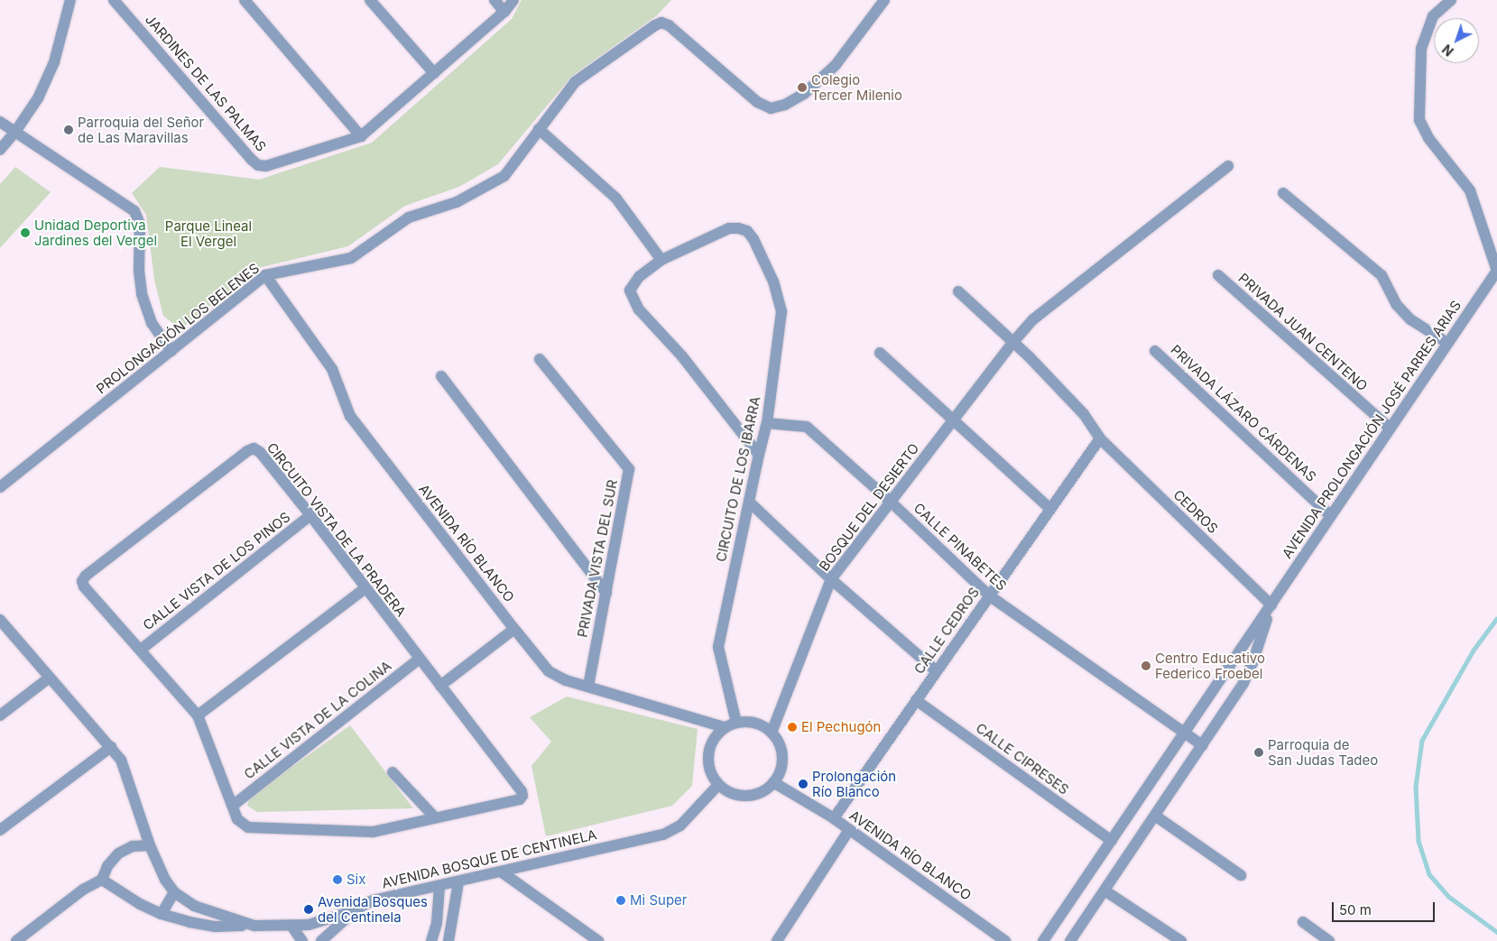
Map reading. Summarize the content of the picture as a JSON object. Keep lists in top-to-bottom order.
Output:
{
  "streets": {
    "street": [
      "JARDINES DE LAS PALMAS",
      "PROLONGACIÓN LOS BELENES",
      "PRIVADA JUAN CENTENO",
      "PRIVADA LÁZARO CÁRDENAS",
      "AVENIDA PROLONGACIÓN JOSÉ PARRES ARIAS",
      "CIRCUITO DE LOS IBARRA",
      "BOSQUE DEL DESIERTO",
      "CEDROS",
      "CIRCUITO VISTA DE LA PRADERA",
      "AVENIDA RÍO BLANCO",
      "CALLE PINABETES",
      "PRIVADA VISTA DEL SUR",
      "CALLE VISTA DE LOS PINOS",
      "CALLE CEDROS",
      "CALLE VISTA DE LA COLINA",
      "CALLE CIPRESES",
      "AVENIDA BOSQUE DE CENTINELA"
    ]
  },
  "crossings": [
    ["PROLONGACIÓN LOS BELENES", "AVENIDA RÍO BLANCO"],
    ["PRIVADA JUAN CENTENO", "AVENIDA PROLONGACIÓN JOSÉ PARRES ARIAS"],
    ["PRIVADA LÁZARO CÁRDENAS", "AVENIDA PROLONGACIÓN JOSÉ PARRES ARIAS"],
    ["AVENIDA PROLONGACIÓN JOSÉ PARRES ARIAS", "CEDROS"],
    ["AVENIDA PROLONGACIÓN JOSÉ PARRES ARIAS", "CALLE PINABETES"],
    ["AVENIDA PROLONGACIÓN JOSÉ PARRES ARIAS", "CALLE CIPRESES"],
    ["CIRCUITO DE LOS IBARRA", "BOSQUE DEL DESIERTO"],
    ["CIRCUITO DE LOS IBARRA", "AVENIDA RÍO BLANCO"],
    ["CIRCUITO DE LOS IBARRA", "CALLE PINABETES"],
    ["CIRCUITO DE LOS IBARRA", "AVENIDA BOSQUE DE CENTINELA"],
    ["BOSQUE DEL DESIERTO", "CEDROS"],
    ["BOSQUE DEL DESIERTO", "AVENIDA RÍO BLANCO"],
    ["BOSQUE DEL DESIERTO", "CALLE PINABETES"],
    ["BOSQUE DEL DESIERTO", "AVENIDA BOSQUE DE CENTINELA"],
    ["CEDROS", "CALLE CEDROS"],
    ["CIRCUITO VISTA DE LA PRADERA", "CALLE VISTA DE LOS PINOS"],
    ["CIRCUITO VISTA DE LA PRADERA", "CALLE VISTA DE LA COLINA"],
    ["AVENIDA RÍO BLANCO", "PRIVADA VISTA DEL SUR"],
    ["AVENIDA RÍO BLANCO", "CALLE CEDROS"],
    ["AVENIDA RÍO BLANCO", "AVENIDA BOSQUE DE CENTINELA"],
    ["CALLE PINABETES", "CALLE CEDROS"],
    ["CALLE CEDROS", "CALLE CIPRESES"]
  ],
  "parks": ["Parque Lineal El Vergel"],
  "places": [
    "Colegio Tercer Milenio",
    "Parroquia del Señor de Las Maravillas",
    "Unidad Deportiva Jardines del Vergel",
    "Centro Educativo Federico Froebel",
    "El Pechugón",
    "Parroquia de San Judas Tadeo",
    "Prolongación Río Blanco",
    "Six",
    "Mi Super",
    "Avenida Bosques del Centinela"
  ],
  "scale_bar": "50 m",
  "north": "bottom left"
}
